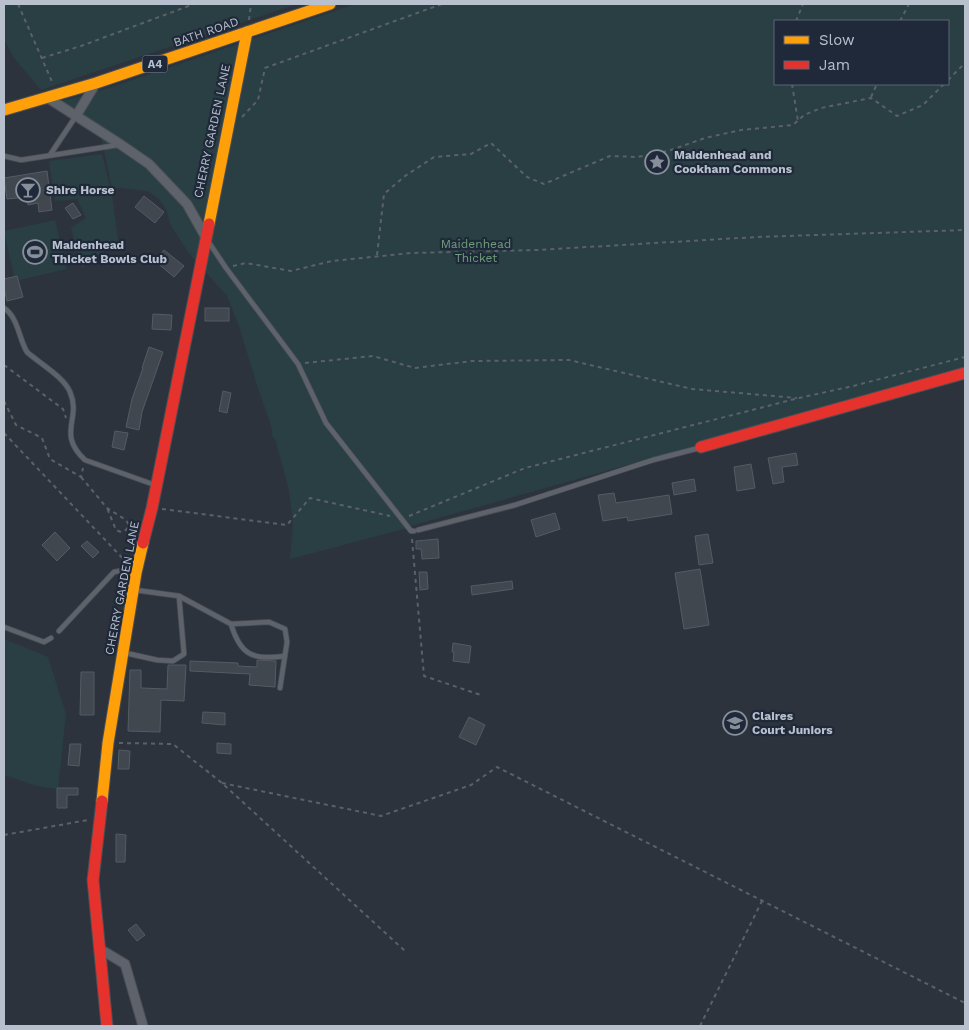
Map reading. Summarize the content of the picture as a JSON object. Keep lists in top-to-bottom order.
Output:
{
  "streets": {
    "street": ["BATH ROAD", "A4", "CHERRY GARDEN LANE"]
  },
  "crossings": [
    ["BATH ROAD", "CHERRY GARDEN LANE"]
  ],
  "parks": ["Maidenhead Thicket"],
  "places": {
    "place": ["Maidenhead and Cookham Commons"],
    "bar": ["Shire Horse"],
    "sports": ["Maidenhead Thicket Bowls Club"],
    "school or university": ["Claires Court Juniors"]
  },
  "legend": ["Slow", "Jam"]
}
